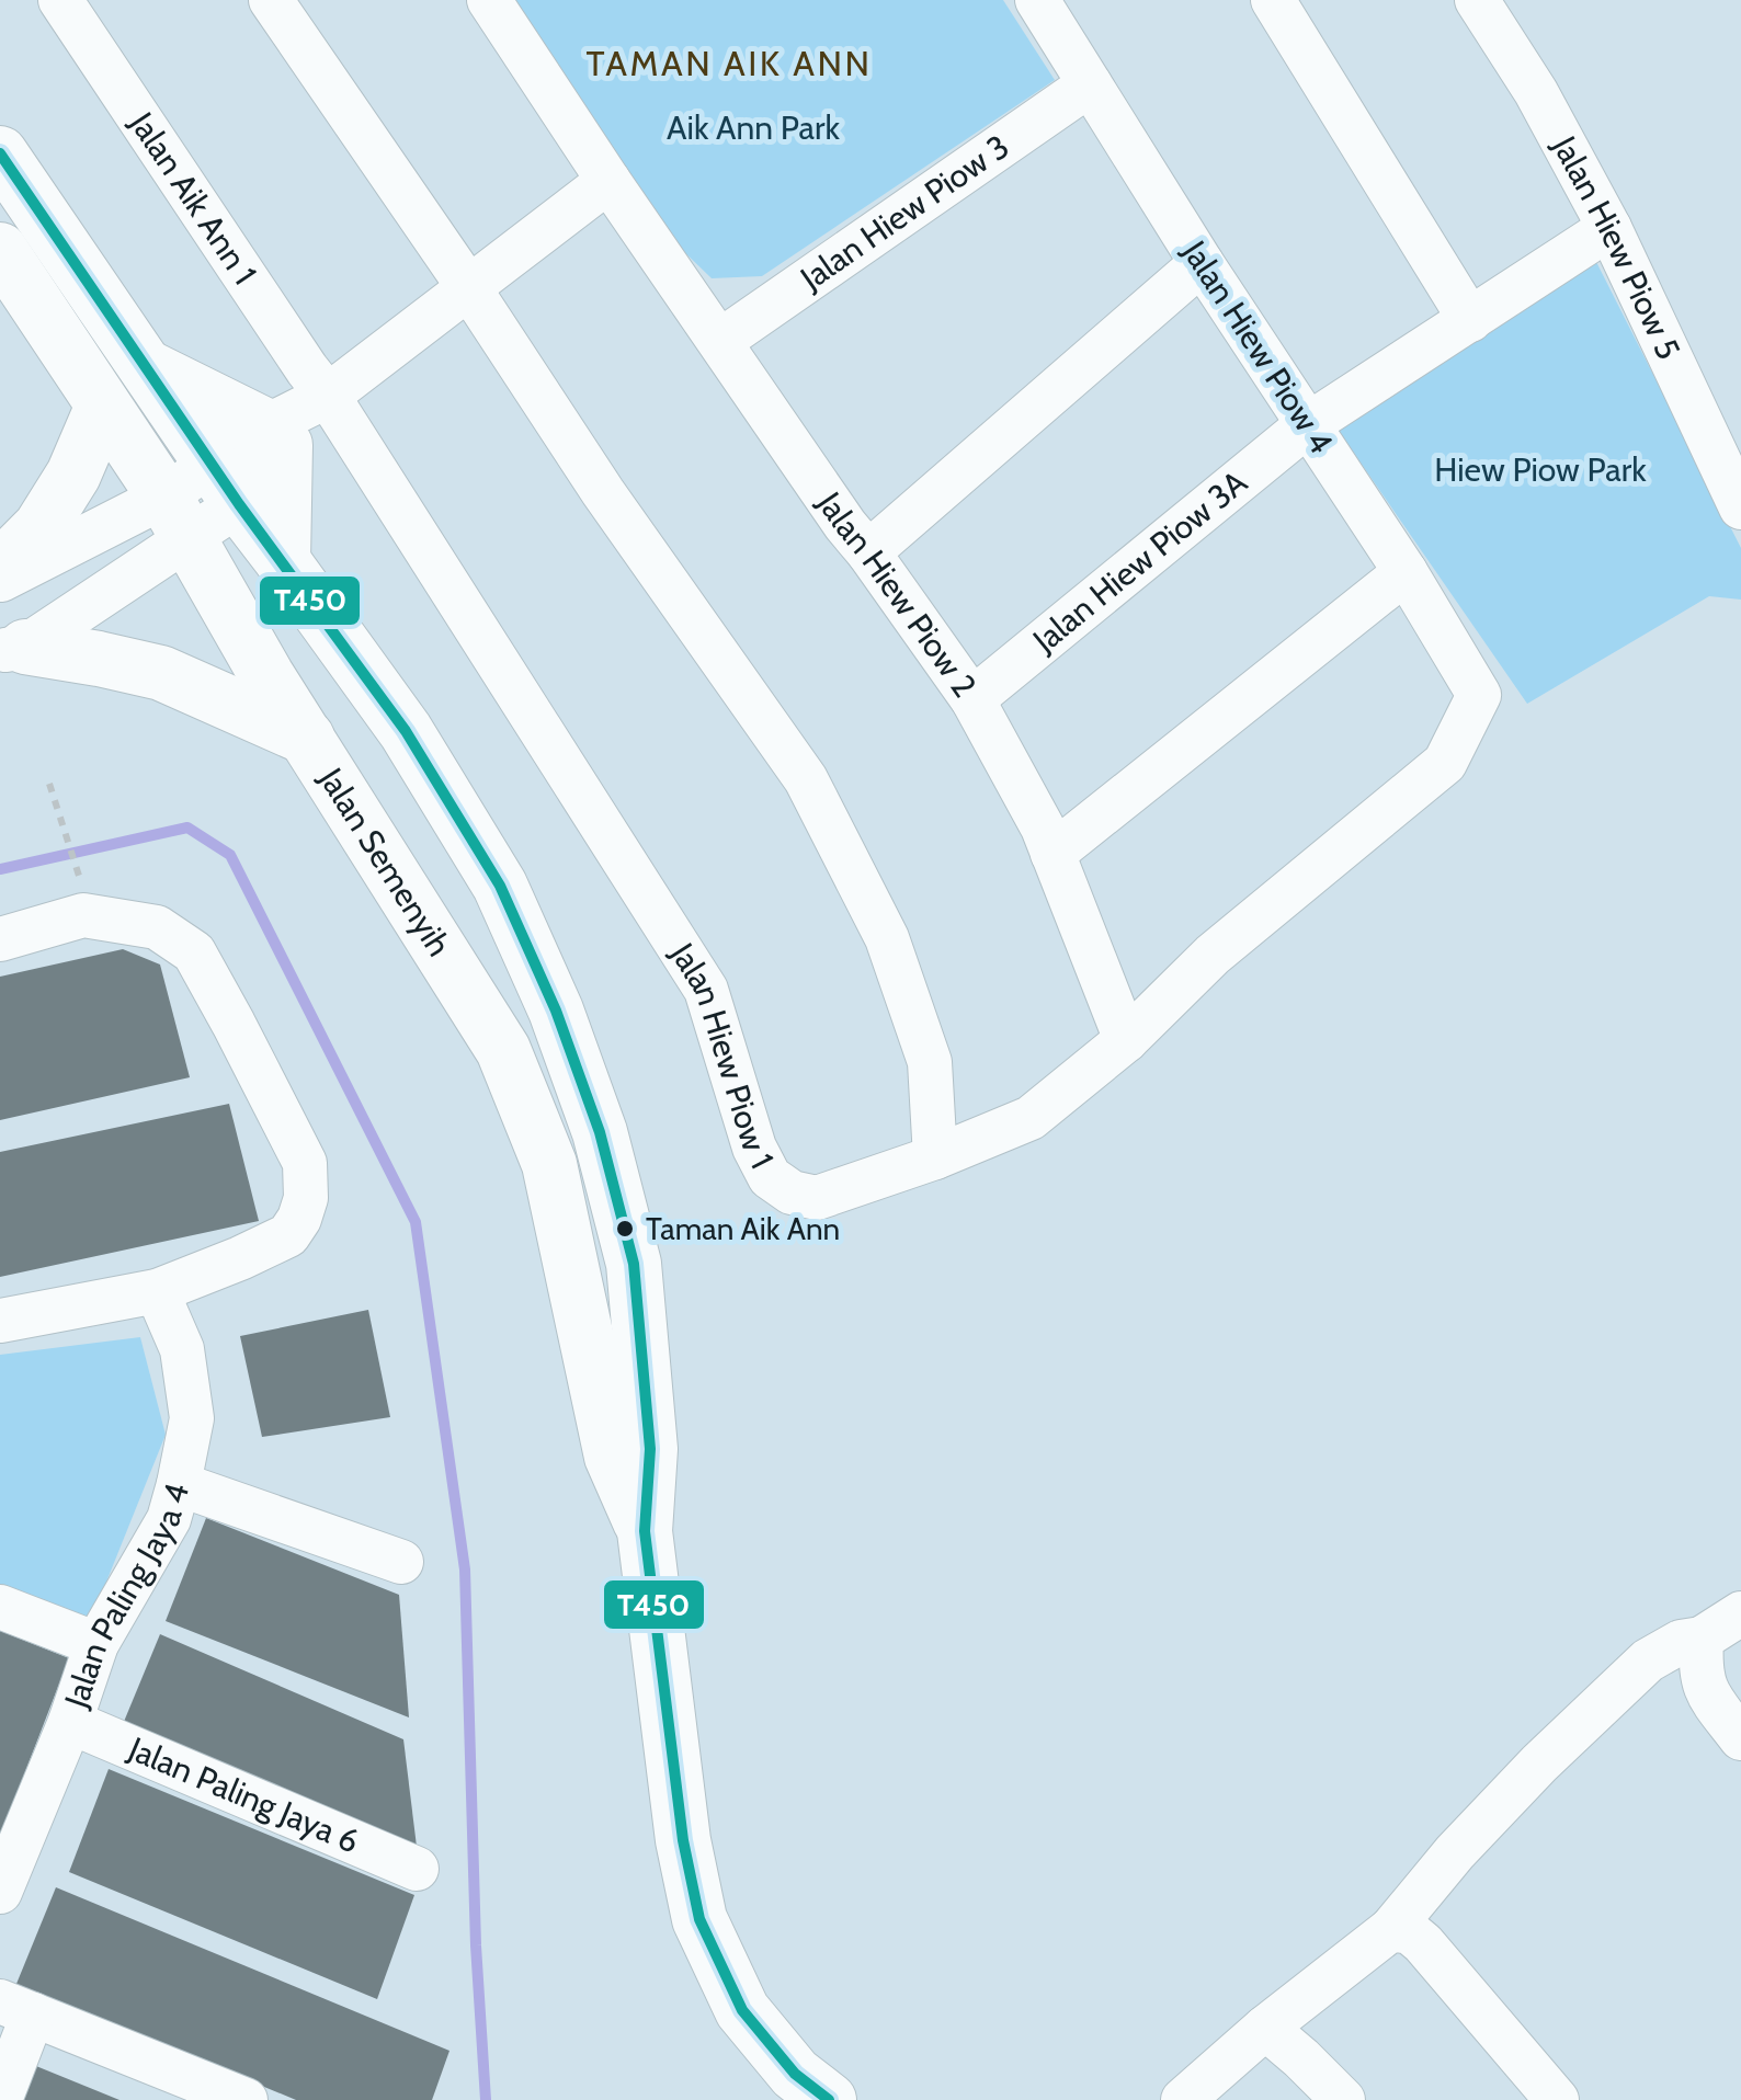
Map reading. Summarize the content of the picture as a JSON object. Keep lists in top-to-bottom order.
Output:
{
  "streets": {
    "main road": ["Jalan Semenyih"],
    "street": [
      "Jalan Aik Ann 1",
      "Jalan Hiew Piow 3",
      "Jalan Hiew Piow 5",
      "Jalan Hiew Piow 4",
      "Jalan Hiew Piow 3A",
      "Jalan Hiew Piow 2",
      "Jalan Hiew Piow 1",
      "Jalan Paling Jaya 4",
      "Jalan Paling Jaya 6"
    ]
  },
  "crossings": [
    ["Jalan Aik Ann 1", "Jalan Hiew Piow 1"],
    ["Jalan Hiew Piow 3", "Jalan Hiew Piow 4"],
    ["Jalan Hiew Piow 3", "Jalan Hiew Piow 2"],
    ["Jalan Hiew Piow 5", "Jalan Hiew Piow 3A"],
    ["Jalan Hiew Piow 4", "Jalan Hiew Piow 3A"],
    ["Jalan Hiew Piow 4", "Jalan Hiew Piow 1"],
    ["Jalan Hiew Piow 3A", "Jalan Hiew Piow 2"],
    ["Jalan Hiew Piow 2", "Jalan Hiew Piow 1"],
    ["Jalan Paling Jaya 4", "Jalan Paling Jaya 6"]
  ],
  "districts": ["TAMAN AIK ANN"],
  "parks": ["Aik Ann Park", "Hiew Piow Park"],
  "places": ["Taman Aik Ann"],
  "lines": ["transit line T450"]
}
